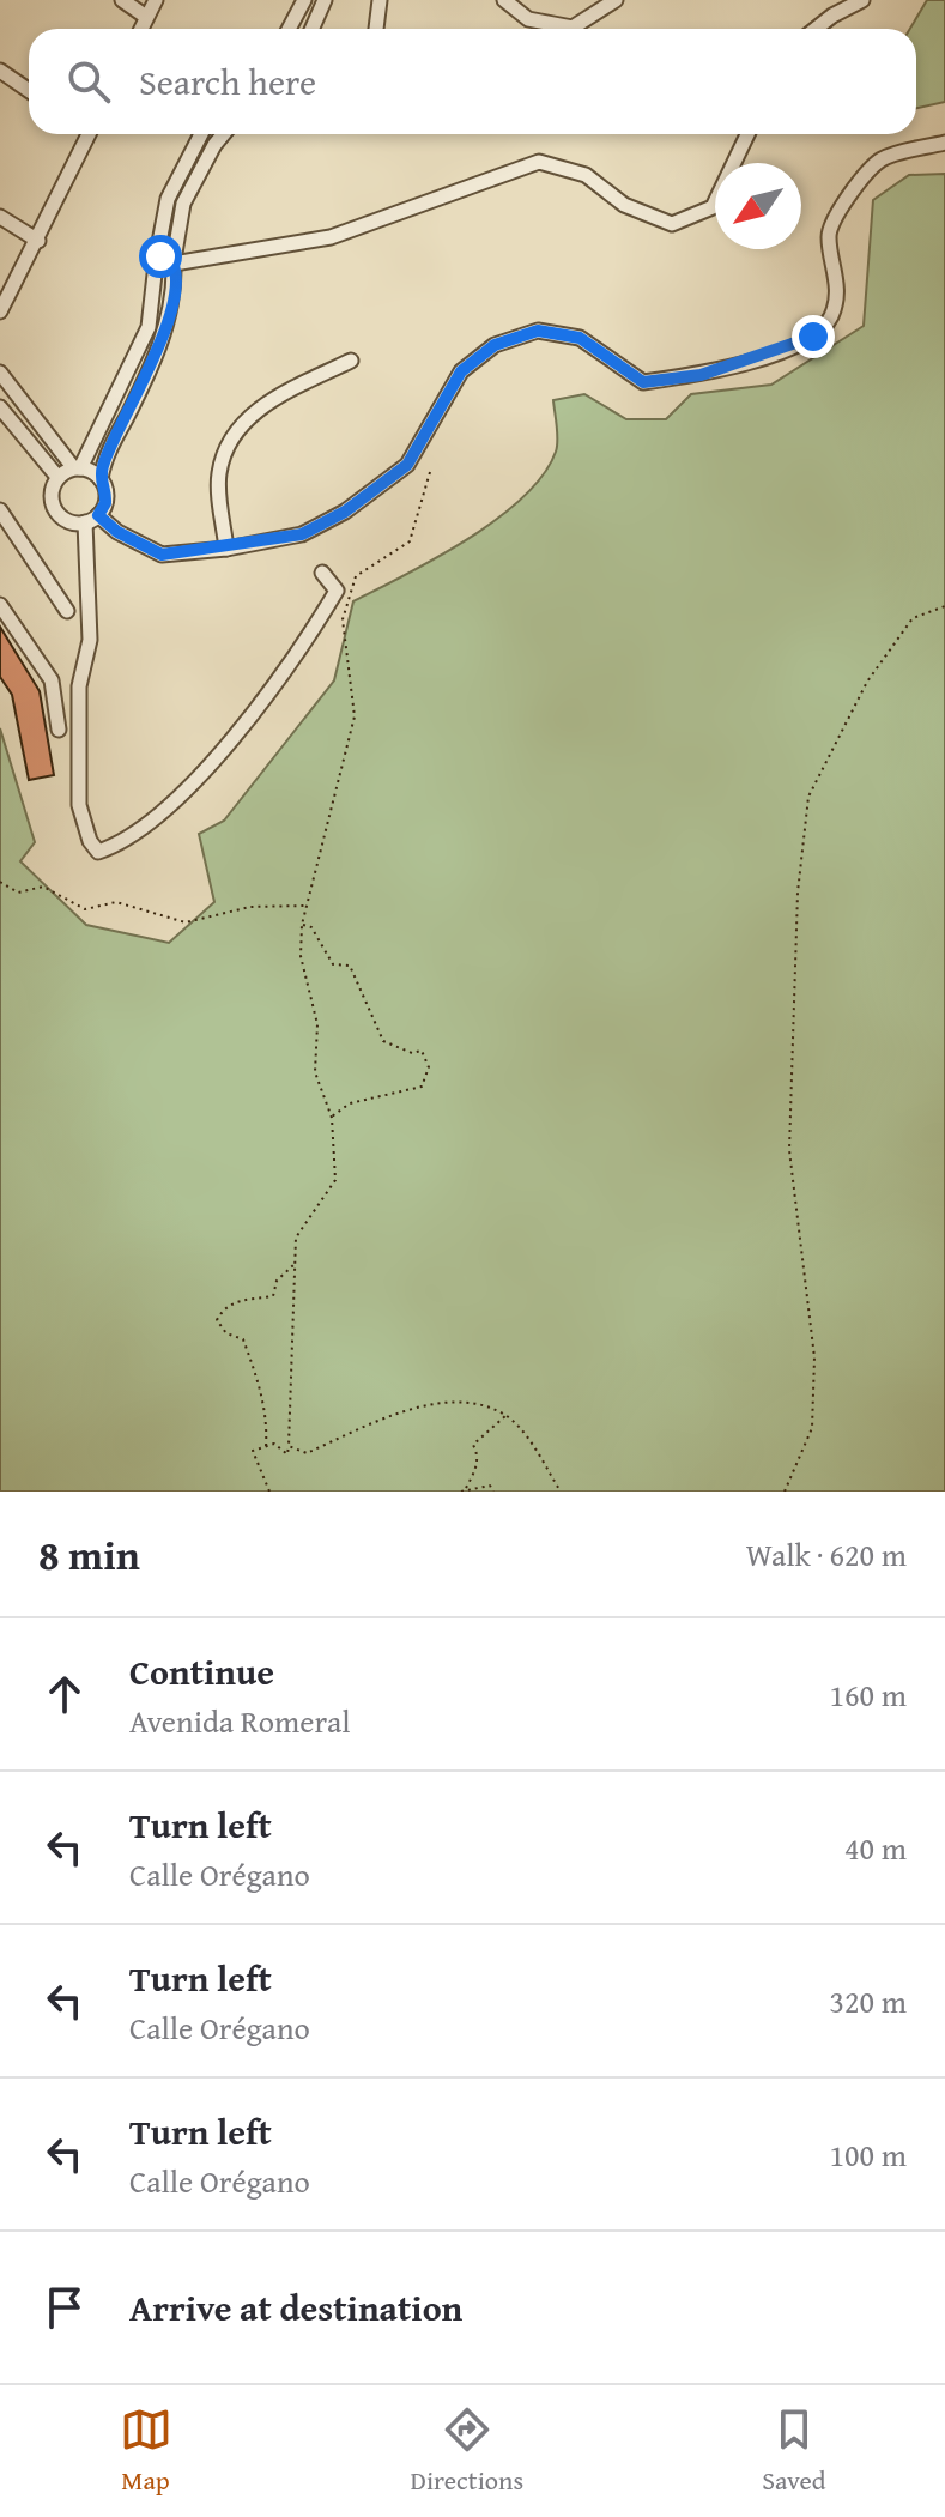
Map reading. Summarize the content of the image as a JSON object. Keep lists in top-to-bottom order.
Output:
{
  "north": "bottom left",
  "page": {
    "search": "Search here",
    "heading": ["8 min", "Walk · 620 m"],
    "list": [
      ["Continue", "Avenida Romeral", "160 m"],
      ["Turn left", "Calle Orégano", "40 m"],
      ["Turn left", "Calle Orégano", "320 m"],
      ["Turn left", "Calle Orégano", "100 m"],
      "Arrive at destination"
    ],
    "nav": ["Map", "Directions", "Saved"]
  }
}
